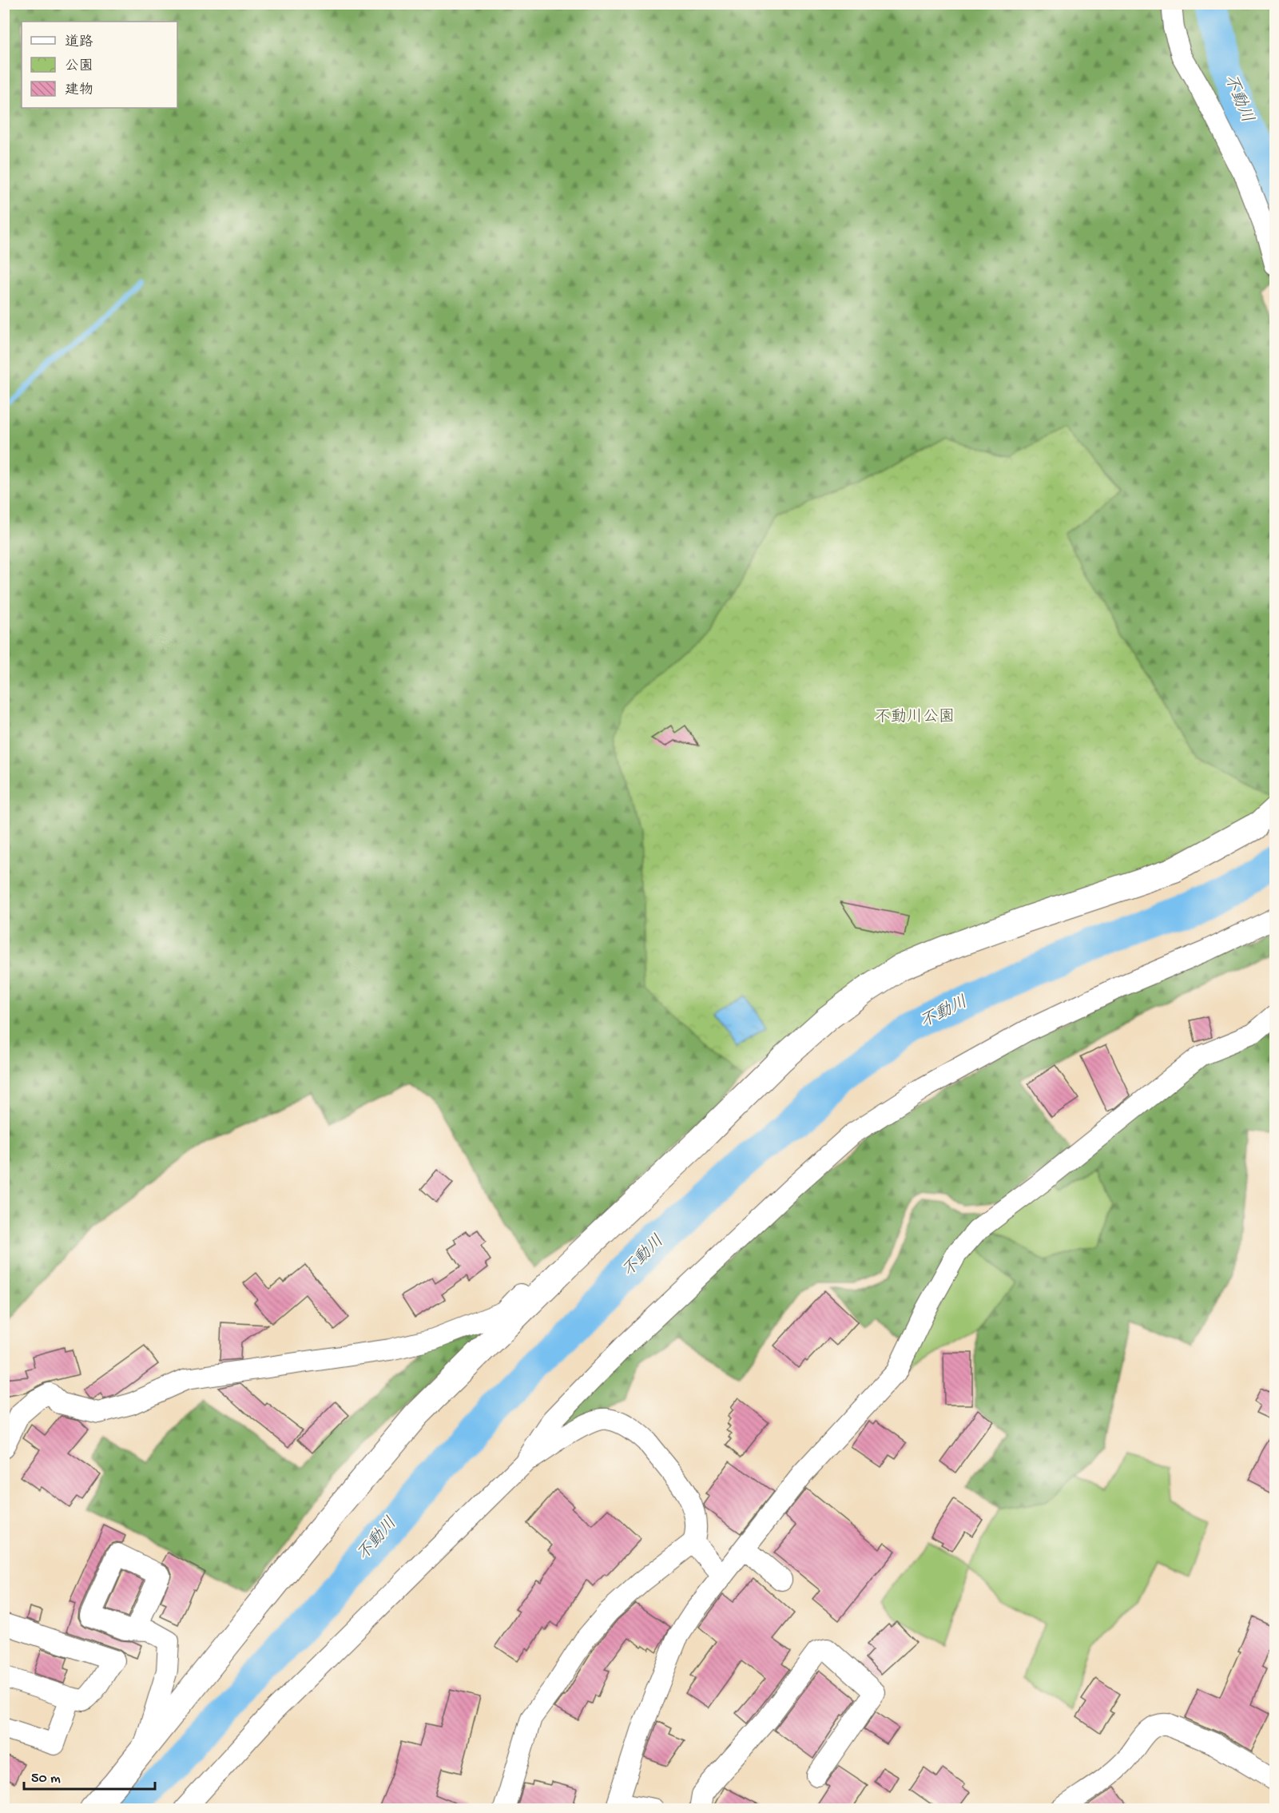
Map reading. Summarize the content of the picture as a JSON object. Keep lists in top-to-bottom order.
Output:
{
  "water": ["不動川"],
  "parks": ["不動川公園"],
  "legend": ["道路", "公園", "建物"],
  "scale_bar": "50 m"
}
